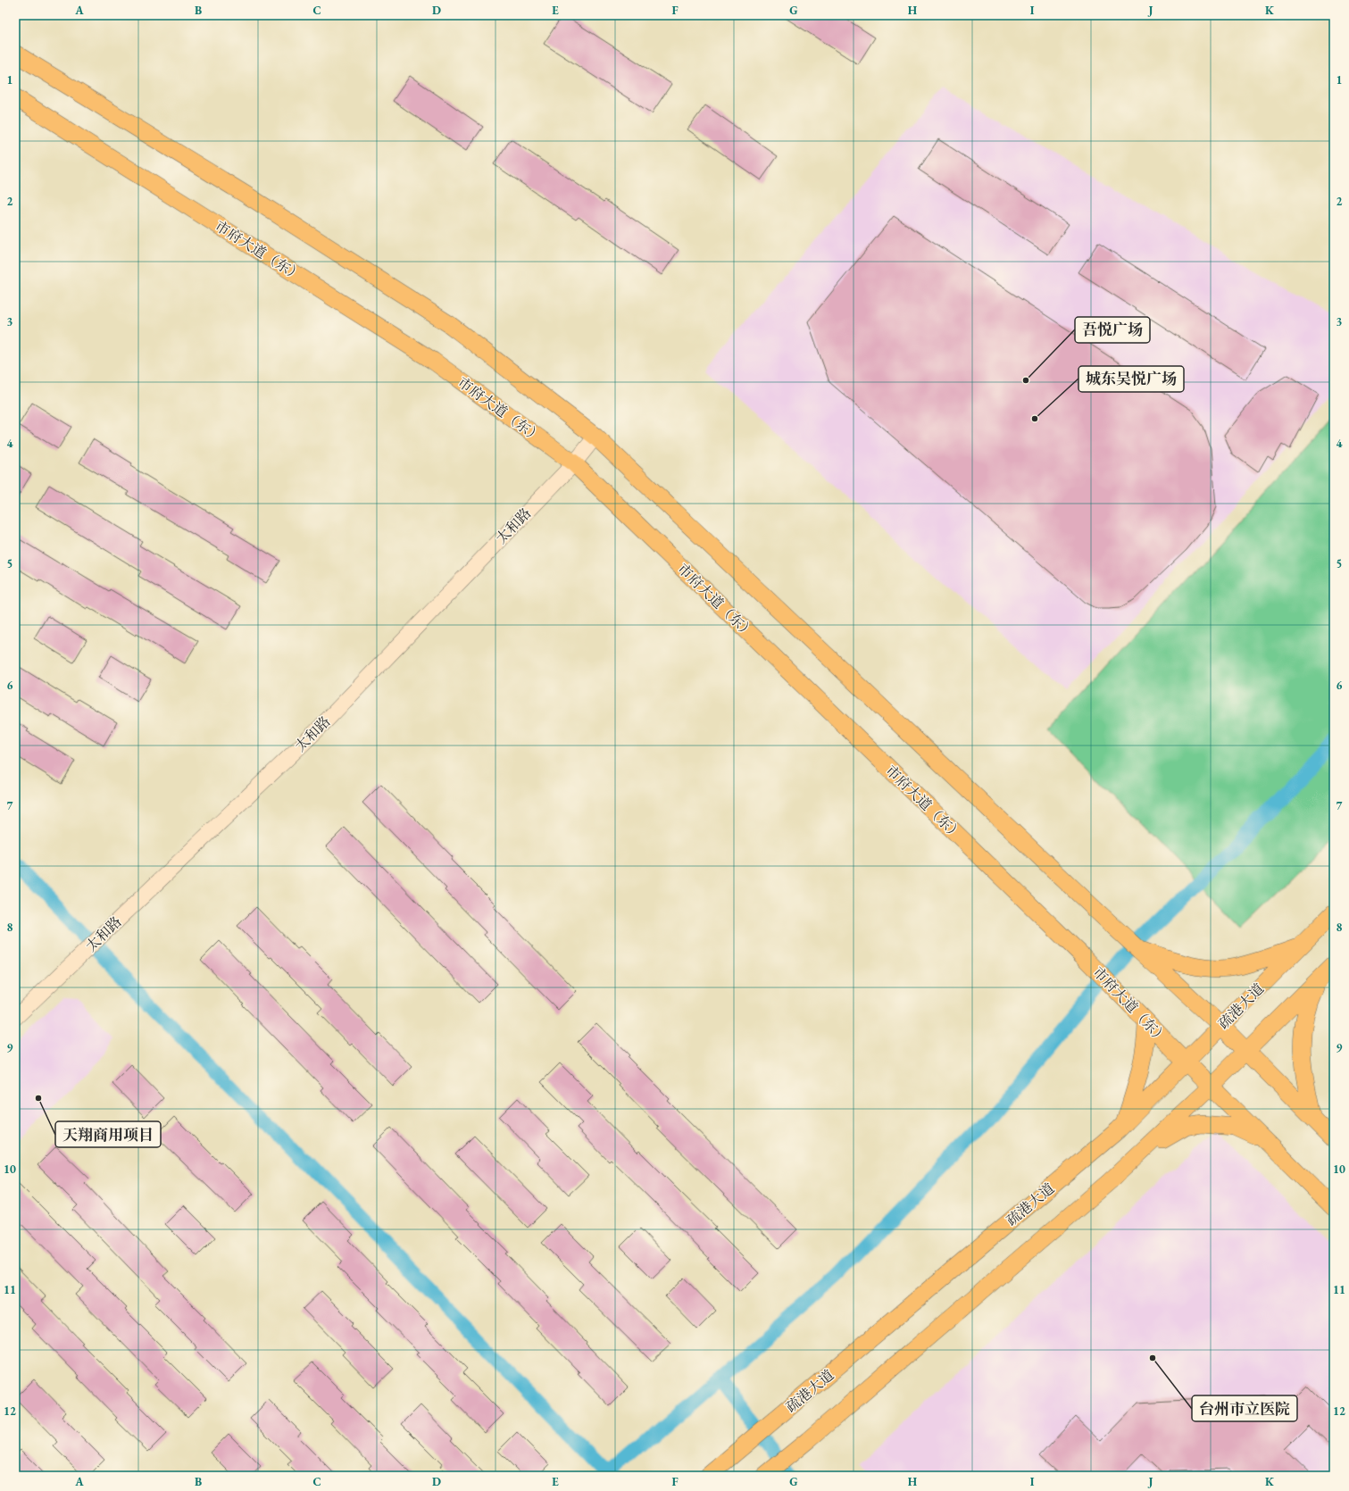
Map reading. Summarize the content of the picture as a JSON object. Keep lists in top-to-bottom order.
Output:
{
  "streets": {
    "main road": ["市府大道（东）", "疏港大道"],
    "street": ["太和路"]
  },
  "crossings": [
    ["市府大道（东）", "太和路"],
    ["市府大道（东）", "疏港大道"]
  ],
  "places": [
    "吾悦广场",
    "城东吴悦广场",
    "天翔商用项目",
    "台州市立医院"
  ],
  "grid": {
    "columns": [
      "A",
      "B",
      "C",
      "D",
      "E",
      "F",
      "G",
      "H",
      "I",
      "J",
      "K"
    ],
    "rows": [
      "1",
      "2",
      "3",
      "4",
      "5",
      "6",
      "7",
      "8",
      "9",
      "10",
      "11",
      "12"
    ]
  }
}
